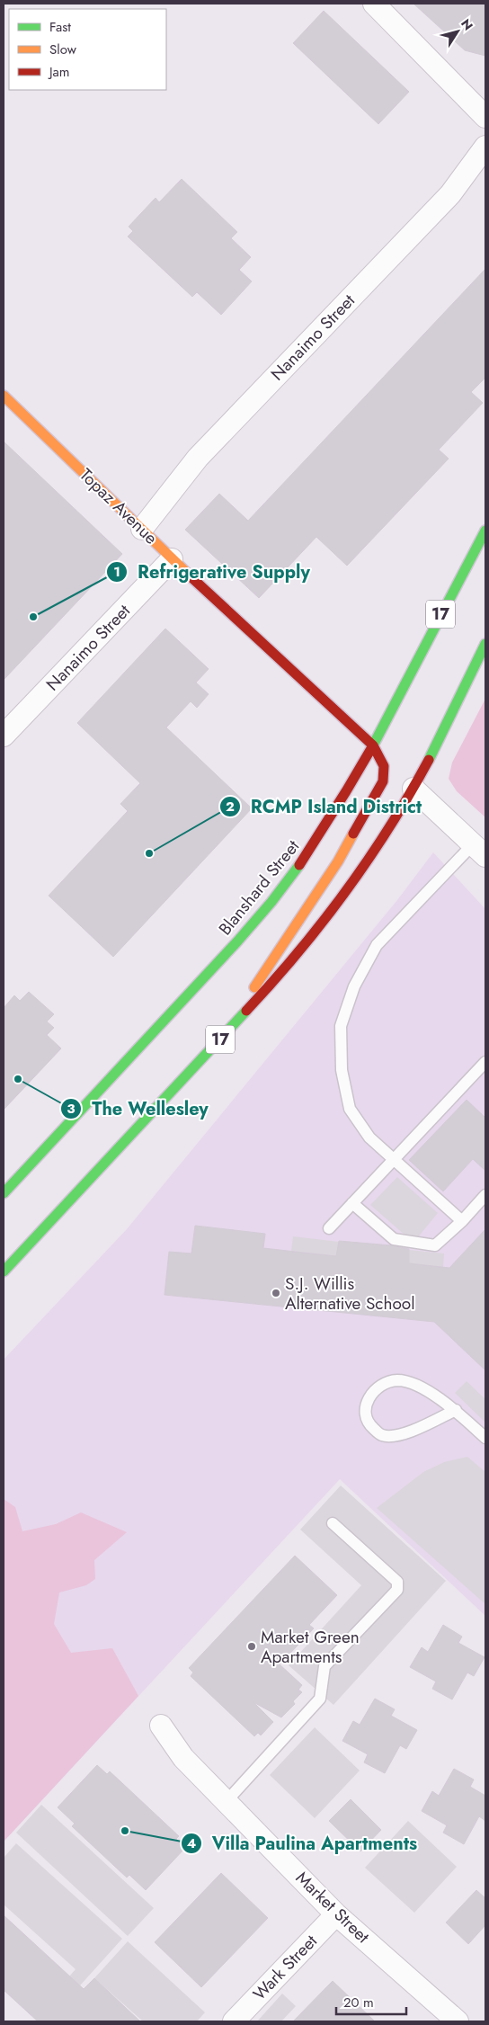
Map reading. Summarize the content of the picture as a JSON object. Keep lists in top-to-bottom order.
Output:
{
  "streets": {
    "main road": ["Topaz Avenue", "17", "Blanshard Street"],
    "street": ["Nanaimo Street", "Market Street", "Wark Street"]
  },
  "crossings": [
    ["Nanaimo Street", "Topaz Avenue"],
    ["Topaz Avenue", "17"],
    ["Topaz Avenue", "Blanshard Street"],
    ["Market Street", "Wark Street"]
  ],
  "places": [
    "Refrigerative Supply",
    "RCMP Island District",
    "The Wellesley",
    "S.J. Willis Alternative School",
    "Market Green Apartments",
    "Villa Paulina Apartments"
  ],
  "legend": ["Fast", "Slow", "Jam"],
  "scale_bar": "20 m",
  "north": "top right"
}
